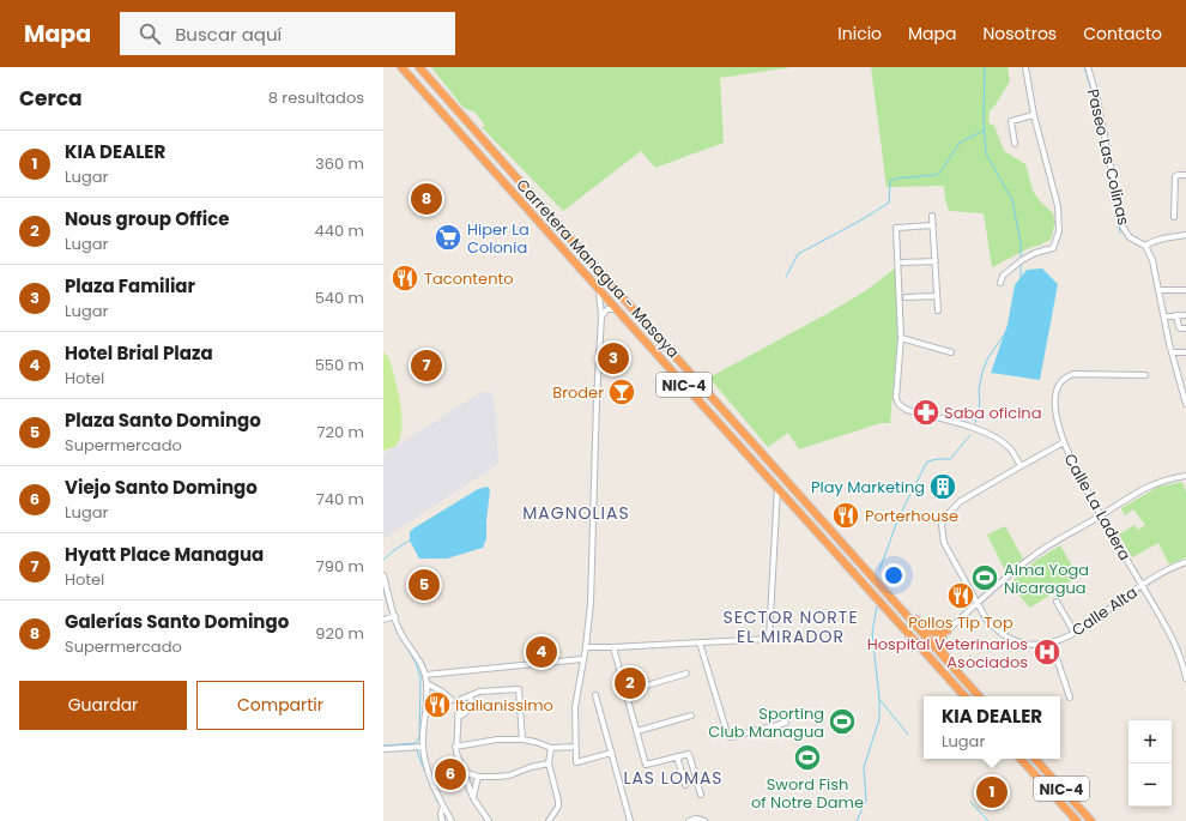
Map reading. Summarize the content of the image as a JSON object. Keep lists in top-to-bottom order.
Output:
{
  "streets": {
    "highway": ["Carretera Managua - Masaya", "NIC-4"],
    "street": ["Paseo Las Colinas", "Calle La Ladera", "Calle Alta"]
  },
  "crossings": [
    ["Calle La Ladera", "Calle Alta"]
  ],
  "districts": ["MAGNOLIAS", "SECTOR NORTE EL MIRADOR", "LAS LOMAS"],
  "places": {
    "supermarket": ["Hiper La Colonia"],
    "restaurant": [
      "Tacontento",
      "Porterhouse",
      "Pollos Tip Top",
      "Italianissimo"
    ],
    "bar": ["Broder"],
    "pharmacy": ["Saba oficina"],
    "building": ["Play Marketing"],
    "sports": ["Alma Yoga Nicaragua", "Sporting Club Managua", "Sword Fish of Notre Dame"],
    "hospital": ["Hospital Veterinarios Asociados"]
  },
  "page": {
    "header": "Mapa",
    "search": "Buscar aquí",
    "nav": [
      "Inicio",
      "Mapa",
      "Nosotros",
      "Contacto"
    ],
    "heading": ["Cerca", "8 resultados"],
    "list": [
      {
        "mark": "1",
        "name": "KIA DEALER",
        "note": "Lugar",
        "value": "360 m"
      },
      {
        "mark": "2",
        "name": "Nous group Office",
        "note": "Lugar",
        "value": "440 m"
      },
      {
        "mark": "3",
        "name": "Plaza Familiar",
        "note": "Lugar",
        "value": "540 m"
      },
      {
        "mark": "4",
        "name": "Hotel Brial Plaza",
        "note": "Hotel",
        "value": "550 m"
      },
      {
        "mark": "5",
        "name": "Plaza Santo Domingo",
        "note": "Supermercado",
        "value": "720 m"
      },
      {
        "mark": "6",
        "name": "Viejo Santo Domingo",
        "note": "Lugar",
        "value": "740 m"
      },
      {
        "mark": "7",
        "name": "Hyatt Place Managua",
        "note": "Hotel",
        "value": "790 m"
      },
      {
        "mark": "8",
        "name": "Galerías Santo Domingo",
        "note": "Supermercado",
        "value": "920 m"
      }
    ],
    "pins": [
      "8",
      "3",
      "7",
      "5",
      "4",
      "2",
      "6",
      "1"
    ],
    "buttons": ["Guardar", "Compartir"],
    "popup": ["KIA DEALER", "Lugar"],
    "map_buttons": ["+", "−"]
  }
}
